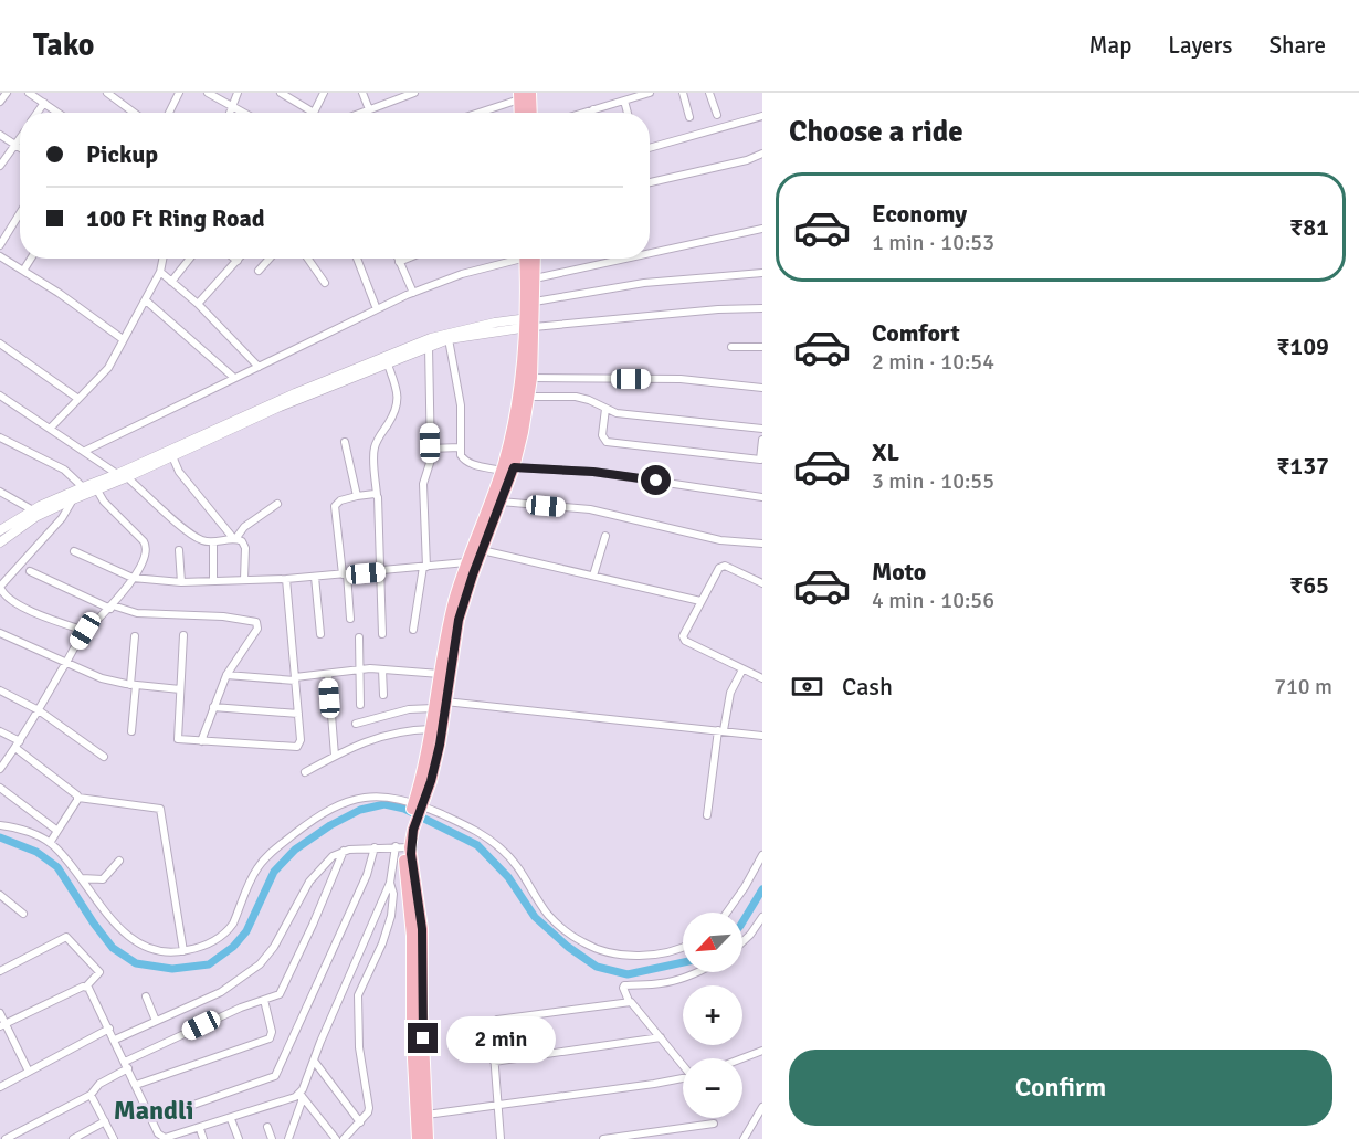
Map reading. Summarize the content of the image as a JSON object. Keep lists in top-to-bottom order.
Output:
{
  "districts": ["Mandli"],
  "north": "bottom left",
  "page": {
    "header": "Tako",
    "nav": ["Map", "Layers", "Share"],
    "heading": "Choose a ride",
    "banner": ["Pickup", "100 Ft Ring Road"],
    "list": [
      {
        "name": "Economy",
        "note": "1 min · 10:53",
        "value": "₹81"
      },
      {
        "name": "Comfort",
        "note": "2 min · 10:54",
        "value": "₹109"
      },
      {
        "name": "XL",
        "note": "3 min · 10:55",
        "value": "₹137"
      },
      {
        "name": "Moto",
        "note": "4 min · 10:56",
        "value": "₹65"
      }
    ],
    "pay": ["Cash", "710 m"],
    "map_buttons": ["+", "−"],
    "bubble": "2 min",
    "buttons": "Confirm"
  }
}
